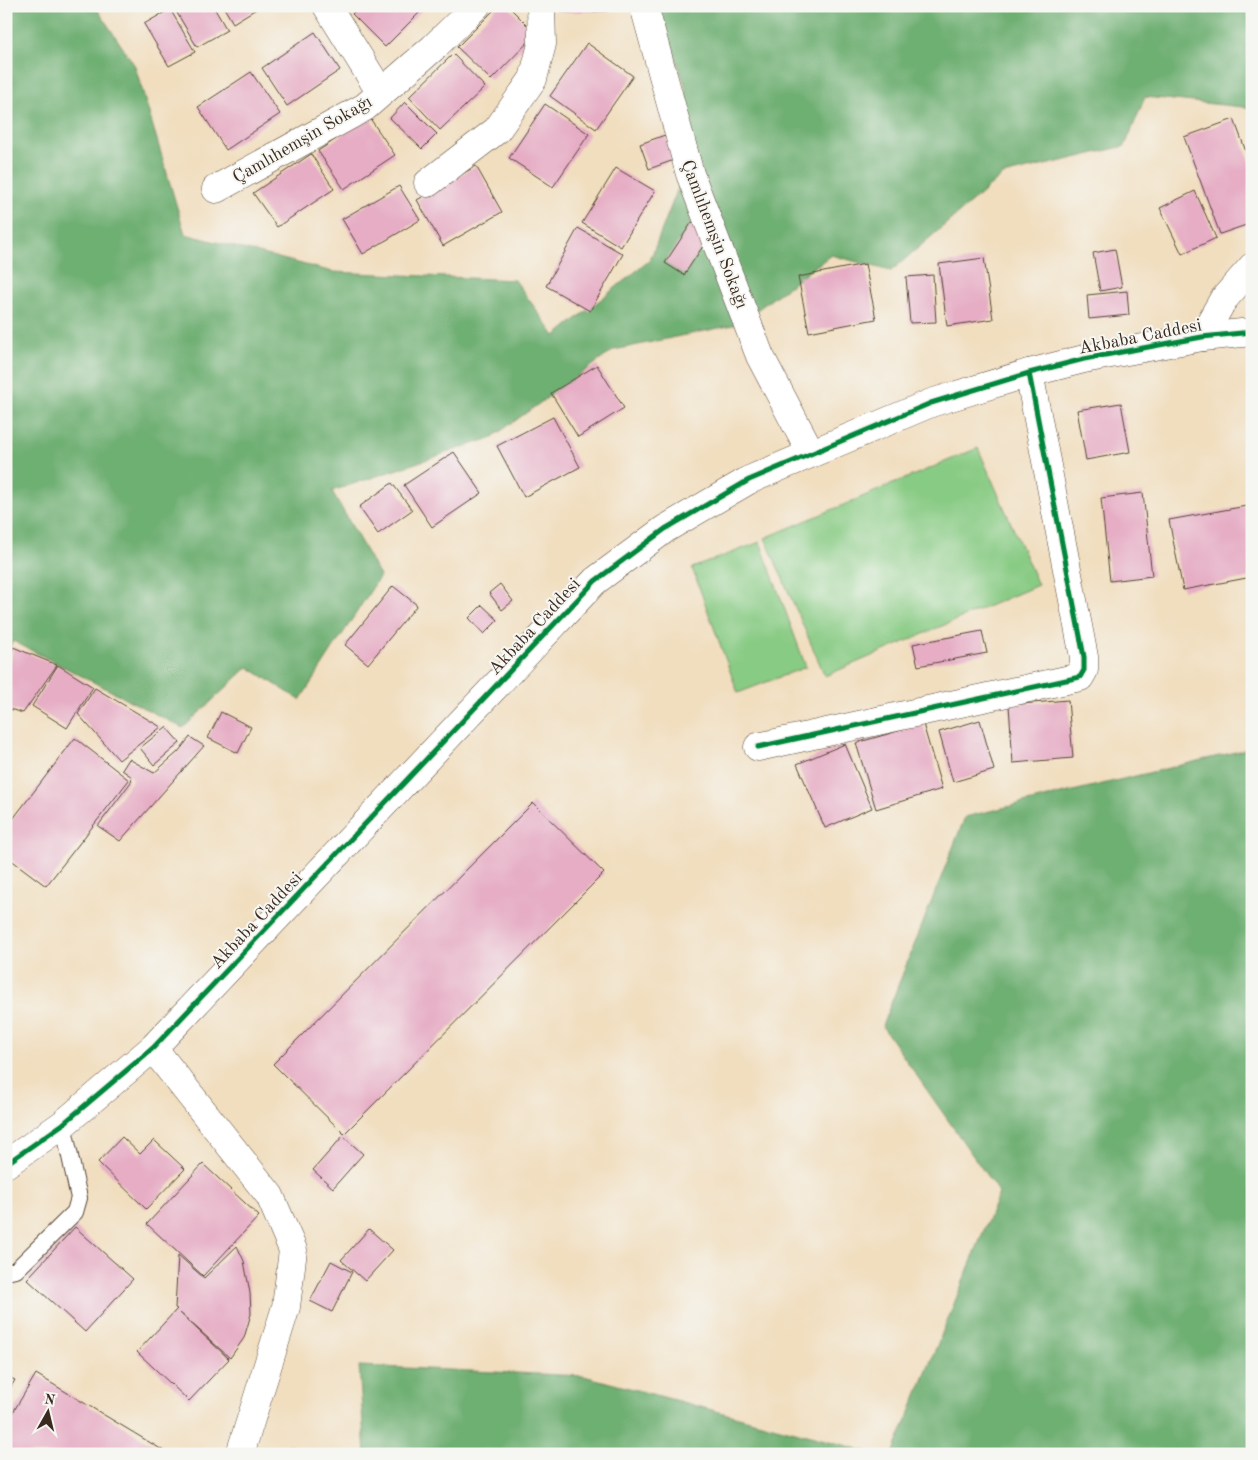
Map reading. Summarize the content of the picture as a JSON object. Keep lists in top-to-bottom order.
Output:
{
  "streets": {
    "street": ["Çamlıhemşin Sokağı", "Akbaba Caddesi"]
  },
  "crossings": [
    ["Çamlıhemşin Sokağı", "Akbaba Caddesi"]
  ],
  "north": "top"
}
